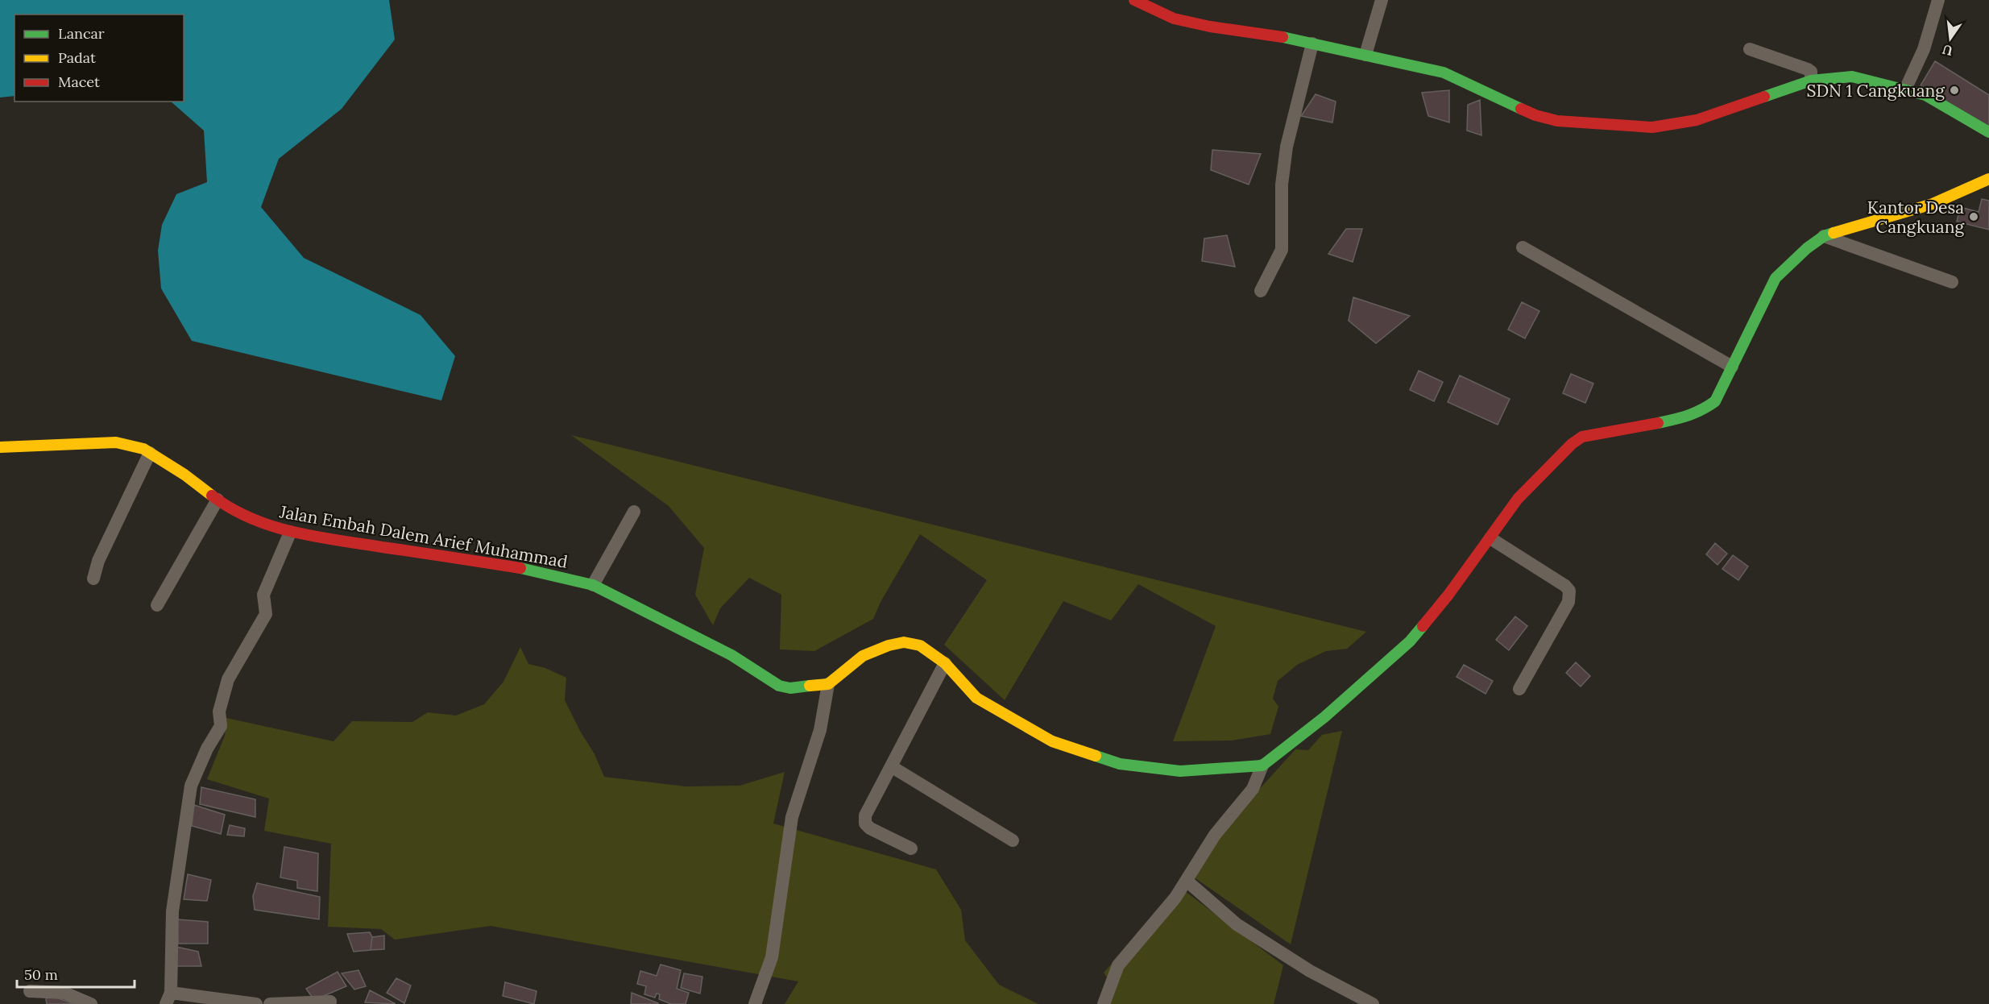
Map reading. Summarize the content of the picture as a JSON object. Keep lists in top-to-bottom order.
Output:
{
  "streets": {
    "street": ["Jalan Embah Dalem Arief Muhammad"]
  },
  "places": ["SDN 1 Cangkuang", "Kantor Desa Cangkuang"],
  "legend": ["Lancar", "Padat", "Macet"],
  "scale_bar": "50 m",
  "north": "bottom"
}
